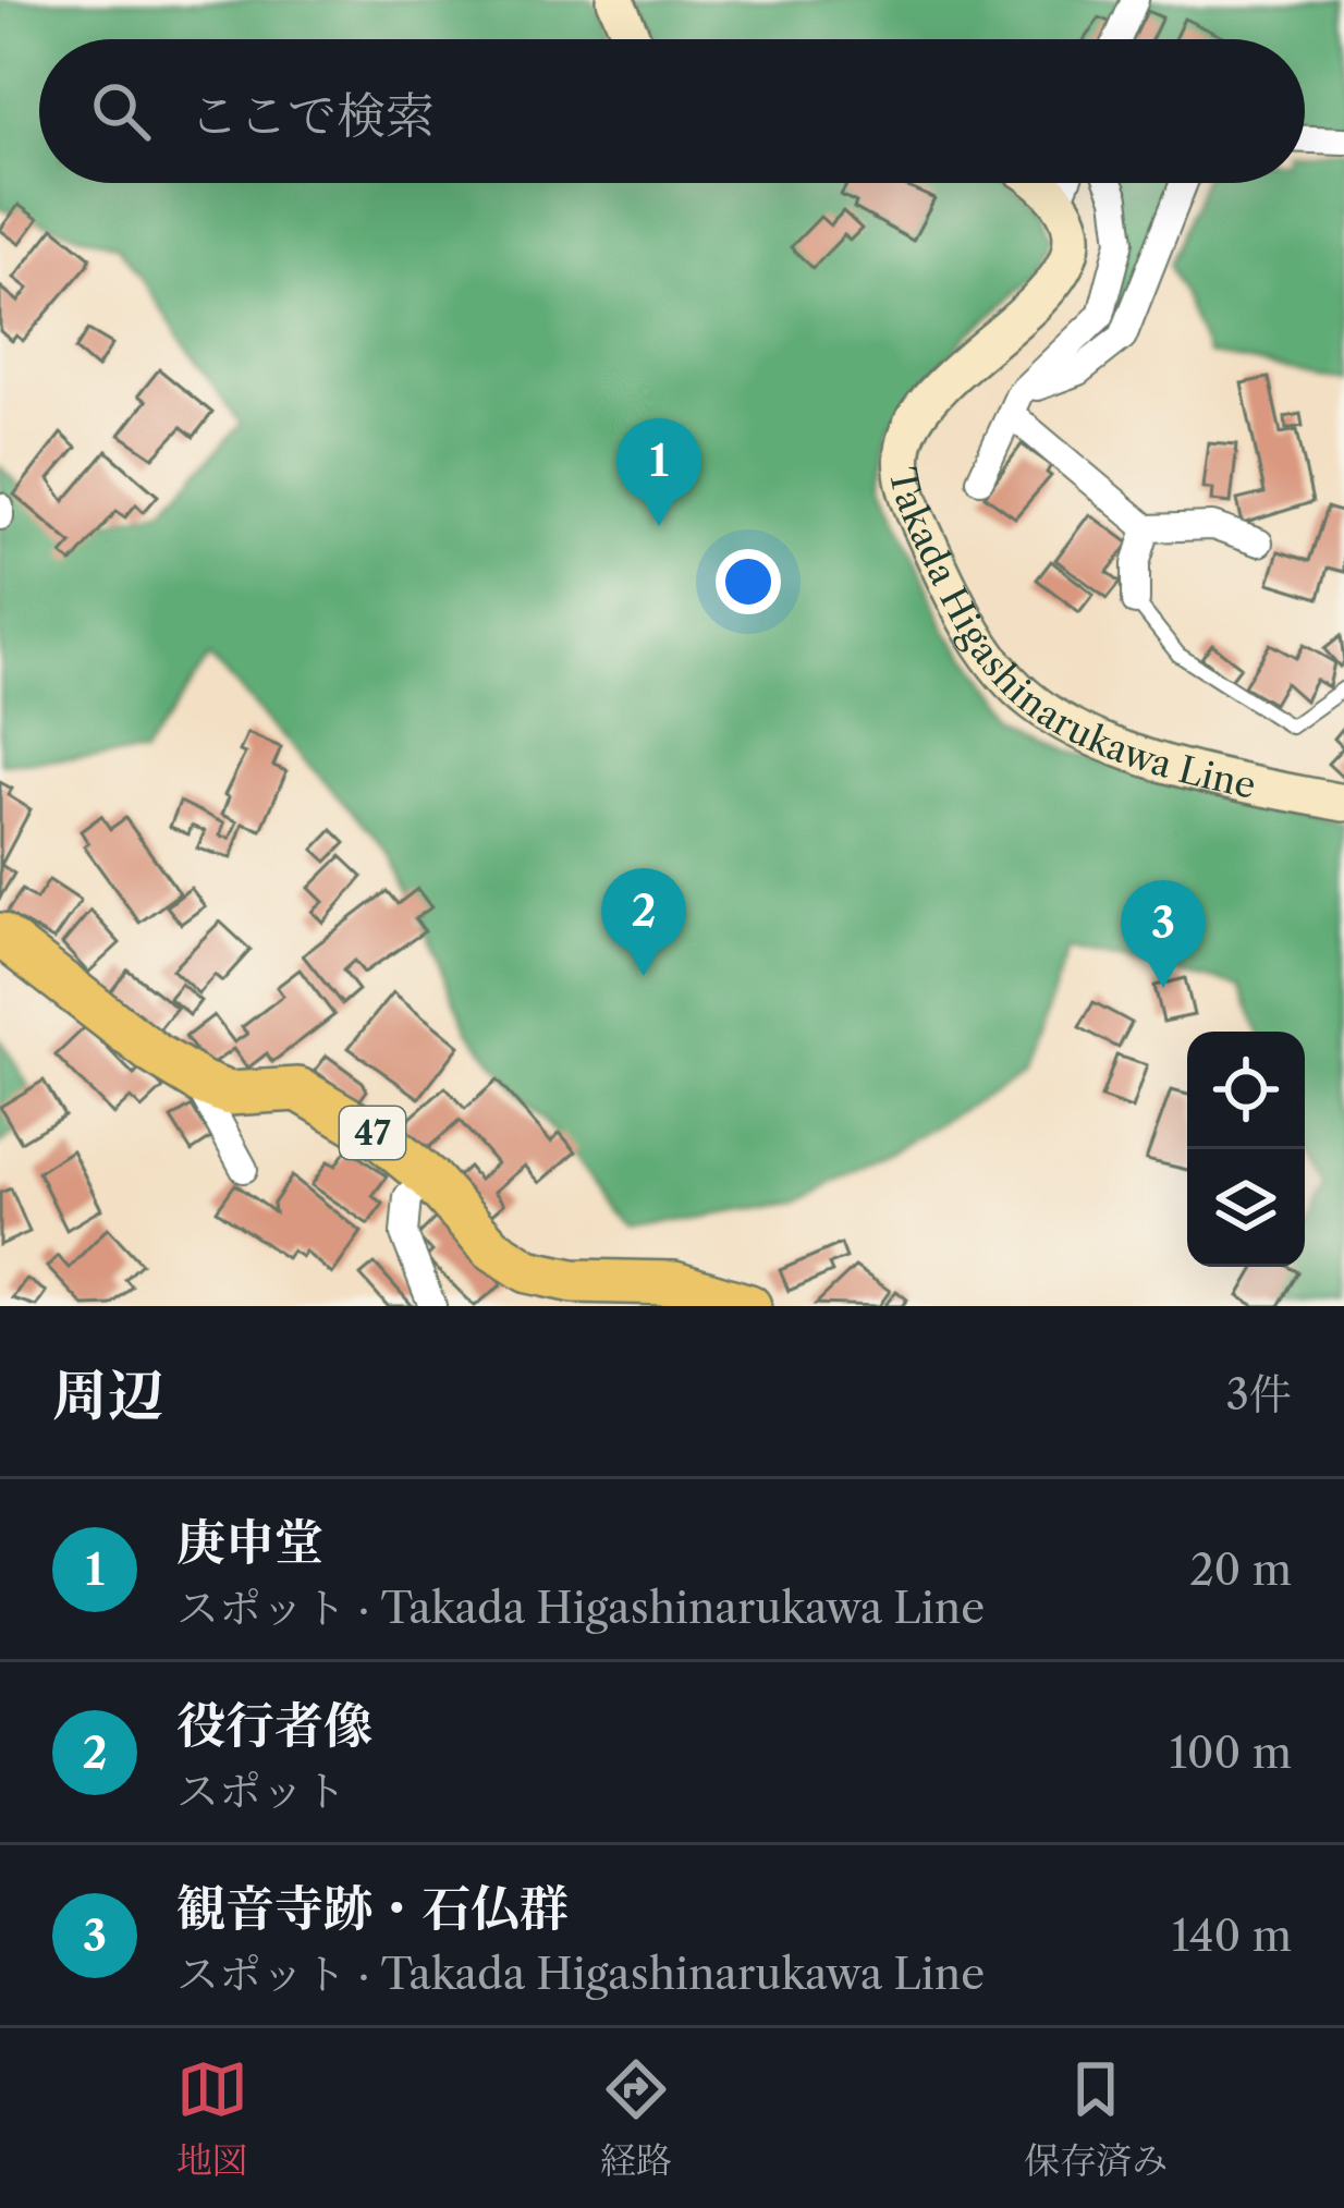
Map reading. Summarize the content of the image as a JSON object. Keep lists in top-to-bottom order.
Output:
{
  "streets": {
    "main road": ["Takada Higashinarukawa Line", "47"]
  },
  "page": {
    "search": "ここで検索",
    "pins": ["1", "2", "3"],
    "heading": ["周辺", "3件"],
    "list": [
      {
        "mark": "1",
        "name": "庚申堂",
        "note": "スポット · Takada Higashinarukawa Line",
        "value": "20 m"
      },
      {
        "mark": "2",
        "name": "役行者像",
        "note": "スポット",
        "value": "100 m"
      },
      {
        "mark": "3",
        "name": "観音寺跡・石仏群",
        "note": "スポット · Takada Higashinarukawa Line",
        "value": "140 m"
      }
    ],
    "nav": ["地図", "経路", "保存済み"]
  }
}
